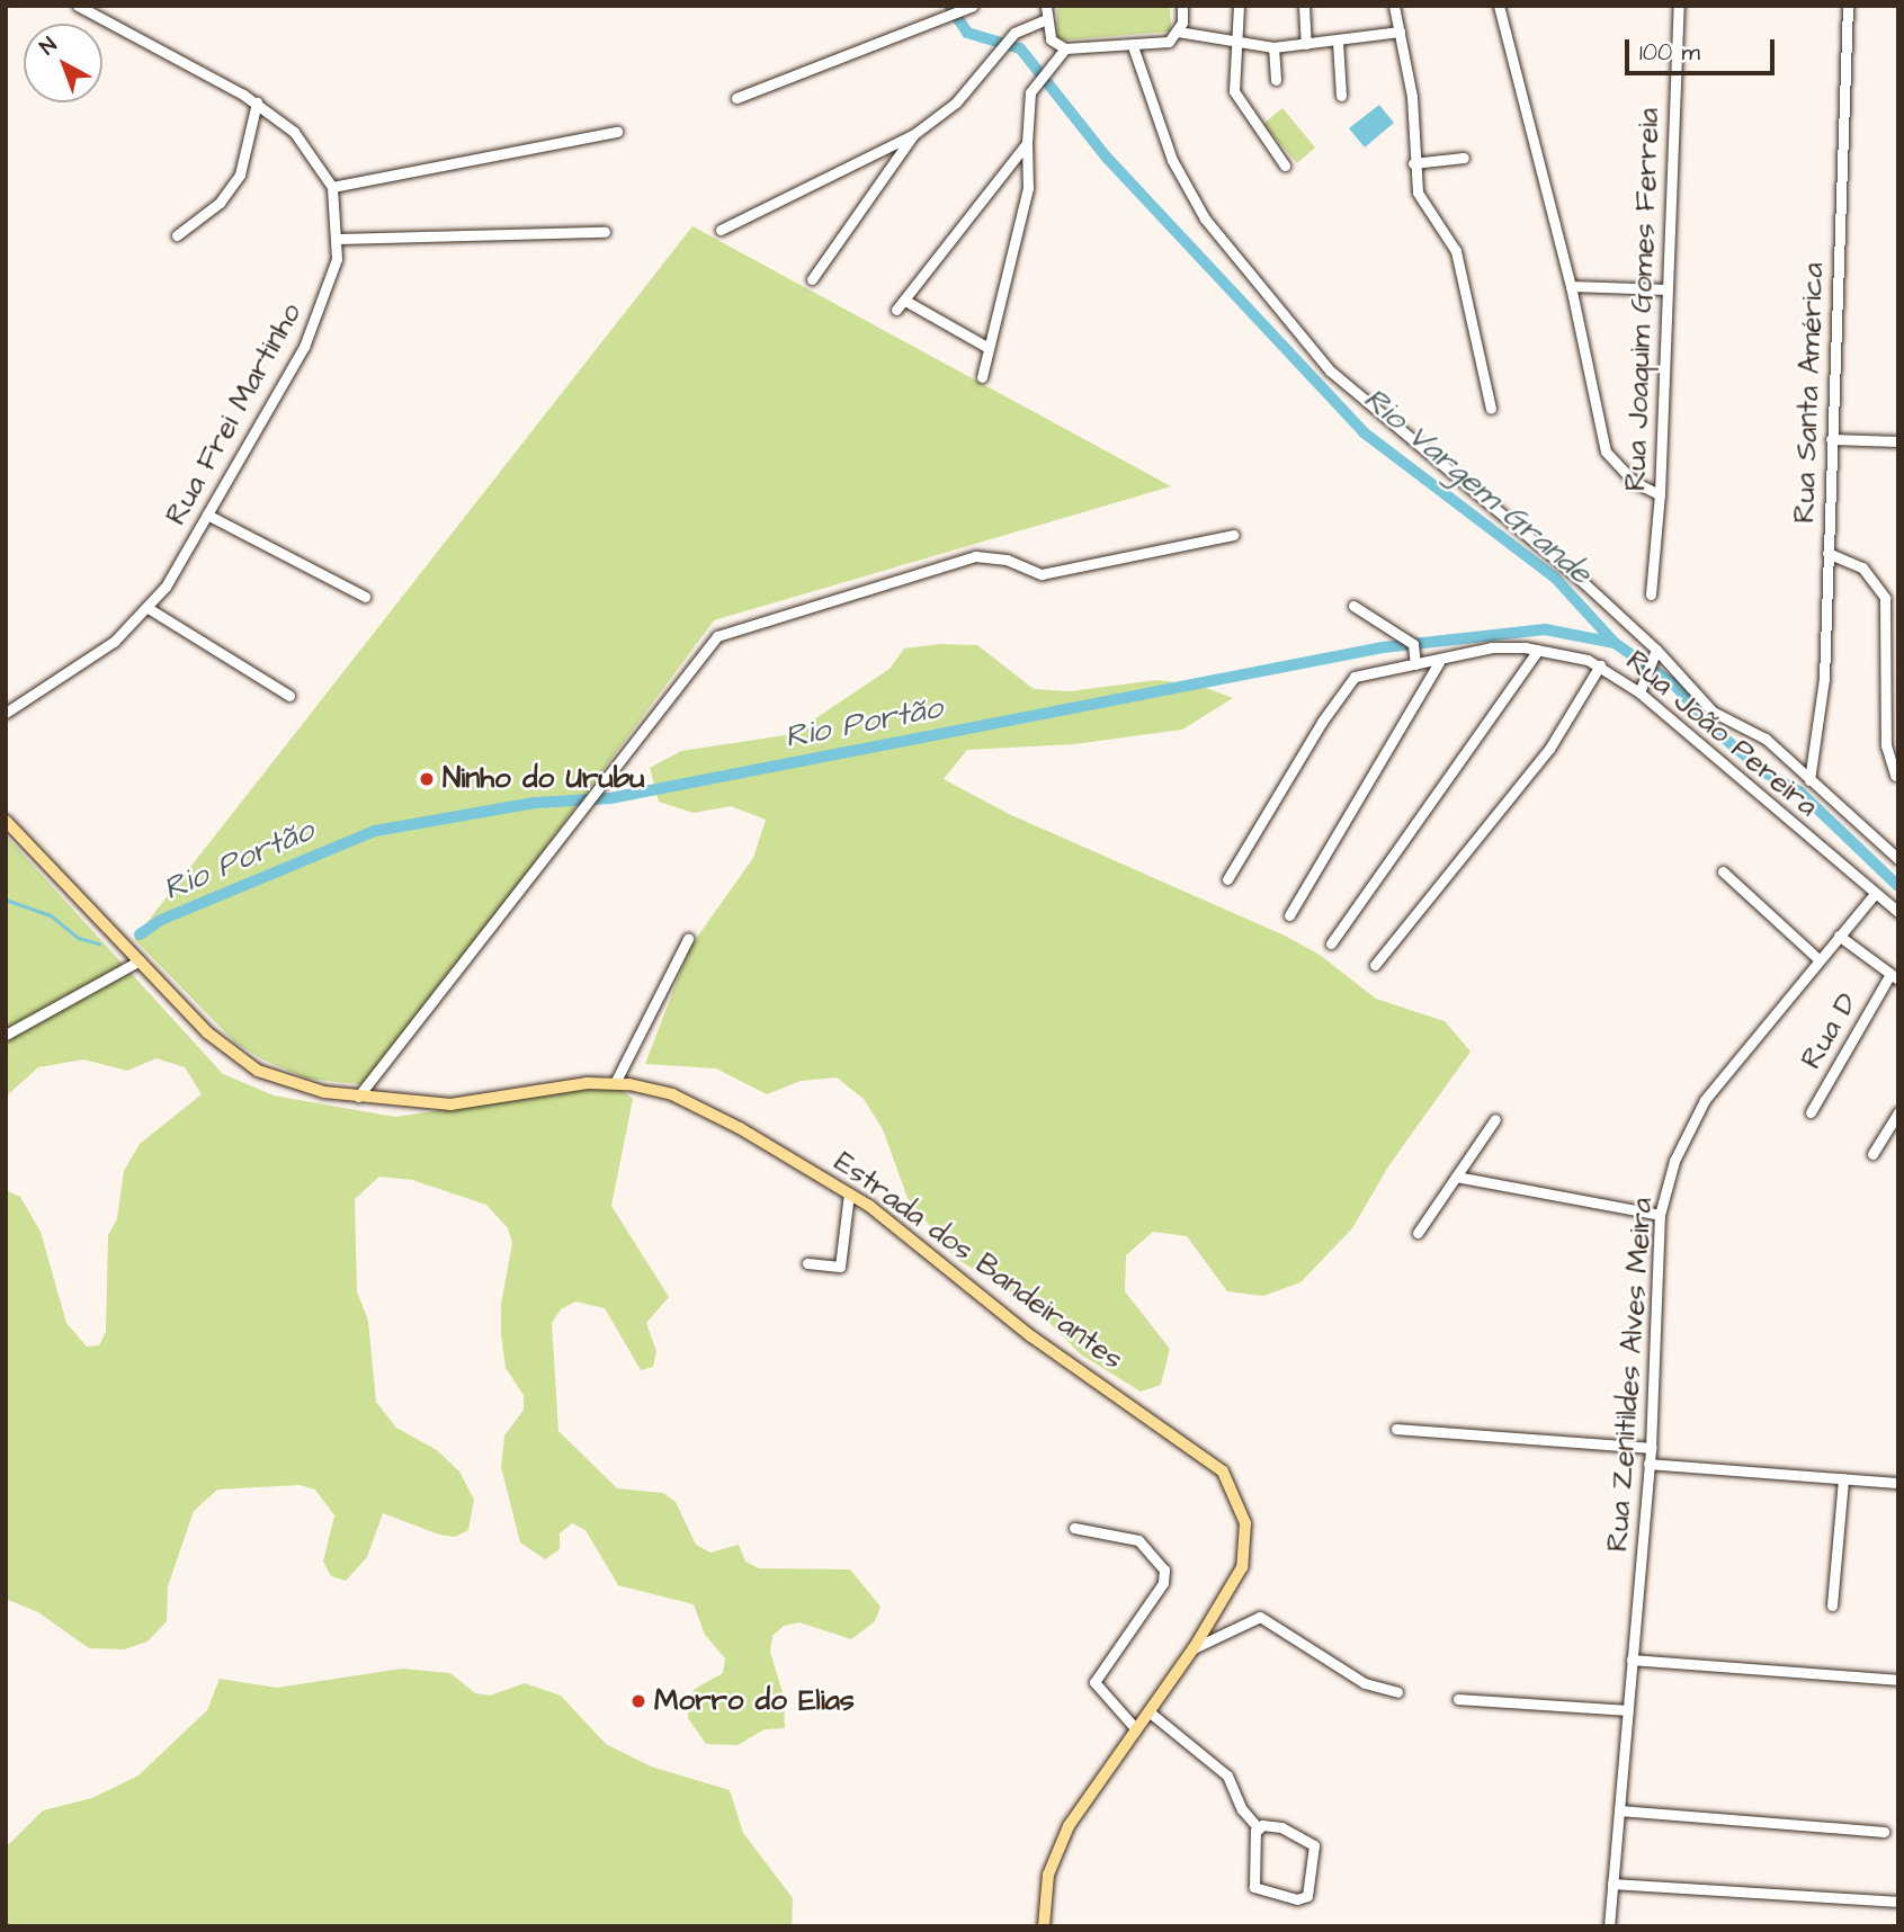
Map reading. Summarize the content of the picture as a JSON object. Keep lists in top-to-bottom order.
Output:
{
  "streets": {
    "main road": ["Estrada dos Bandeirantes"],
    "street": [
      "Rua Joaquim Gomes Ferreia",
      "Rua Santa América",
      "Rua Frei Martinho",
      "Rua João Pereira",
      "Rua D",
      "Rua Zenitildes Alves Meira"
    ]
  },
  "crossings": [
    ["Rua João Pereira", "Rua Zenitildes Alves Meira"]
  ],
  "water": ["Rio Vargem Grande", "Rio Portão"],
  "places": ["Ninho do Urubu", "Morro do Elias"],
  "scale_bar": "100 m",
  "north": "top left"
}
